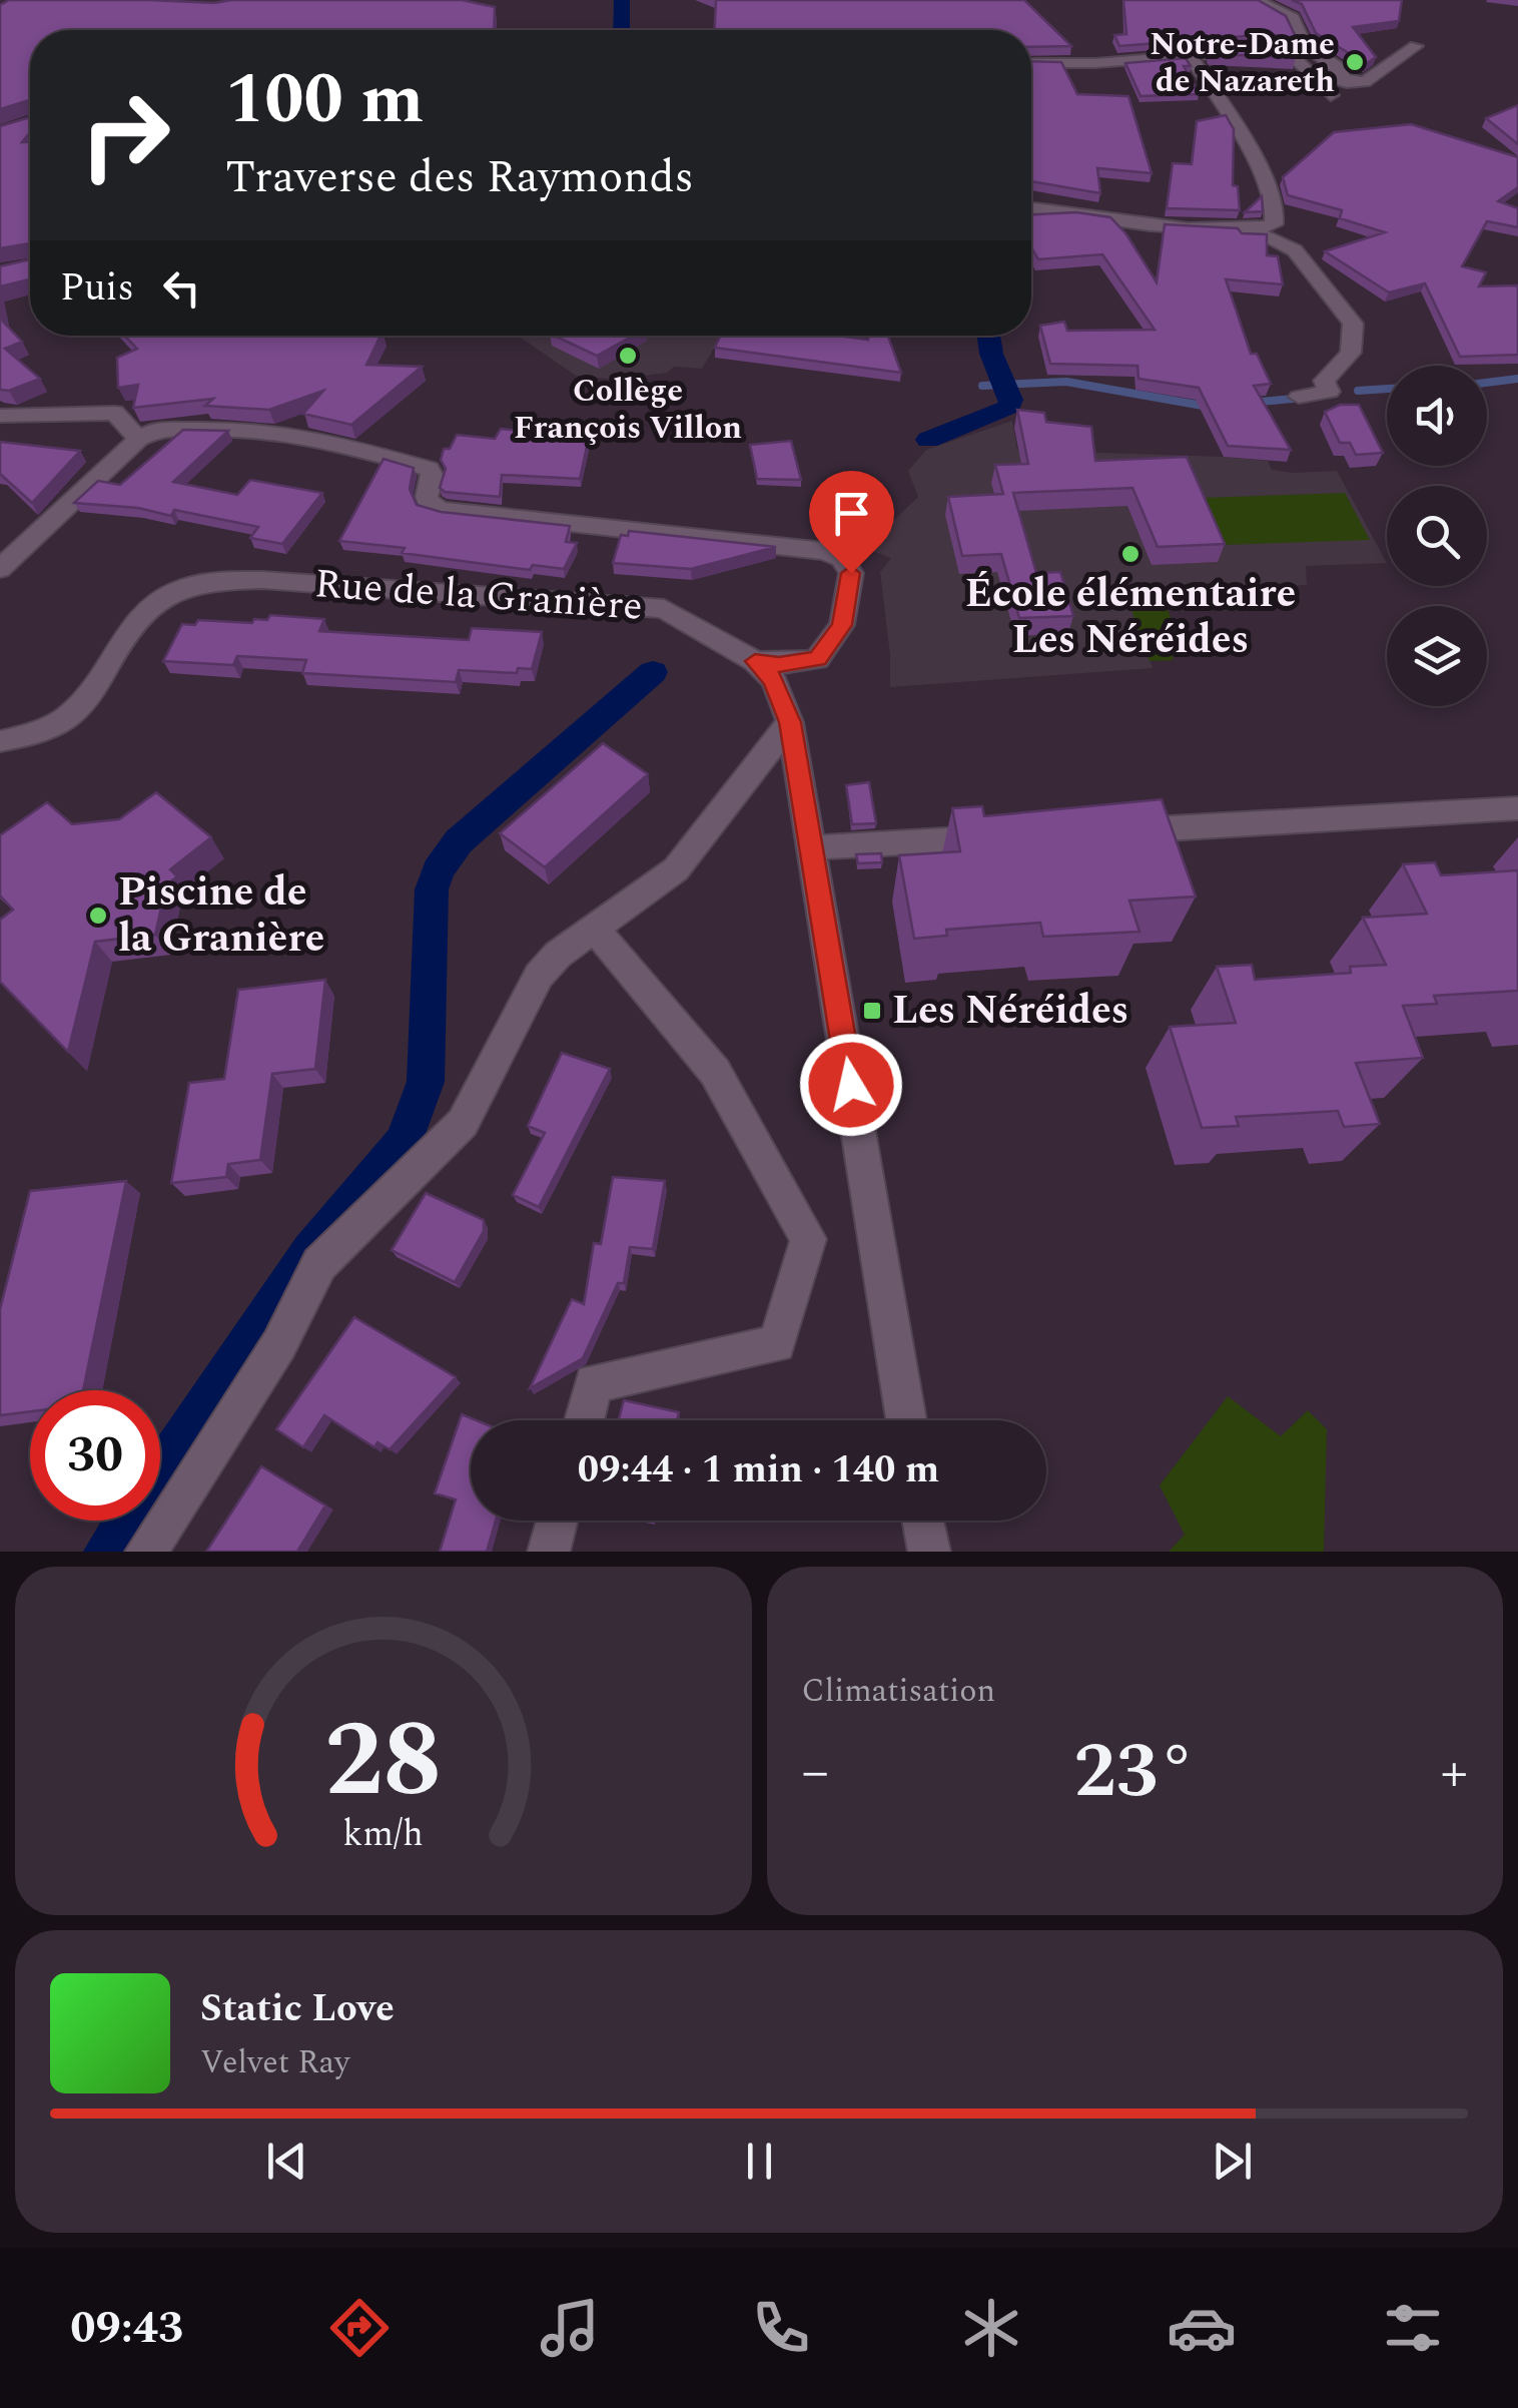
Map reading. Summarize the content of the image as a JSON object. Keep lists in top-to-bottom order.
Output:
{
  "streets": {
    "street": ["Rue de la Granière"]
  },
  "places": {
    "other": [
      "Notre-Dame de Nazareth",
      "Collège François Villon",
      "École élémentaire Les Néréides",
      "Piscine de la Granière"
    ],
    "transit": ["Les Néréides"]
  },
  "page": {
    "turn": ["100 m", "Traverse des Raymonds"],
    "then": "Puis",
    "limit": "30",
    "trip": "09:44 · 1 min · 140 m",
    "tile": "Climatisation",
    "heat": ["−", "23°", "+"],
    "song": ["Static Love", "Velvet Ray"],
    "tabs": "09:43",
    "gauge": ["28", "km/h"]
  }
}
